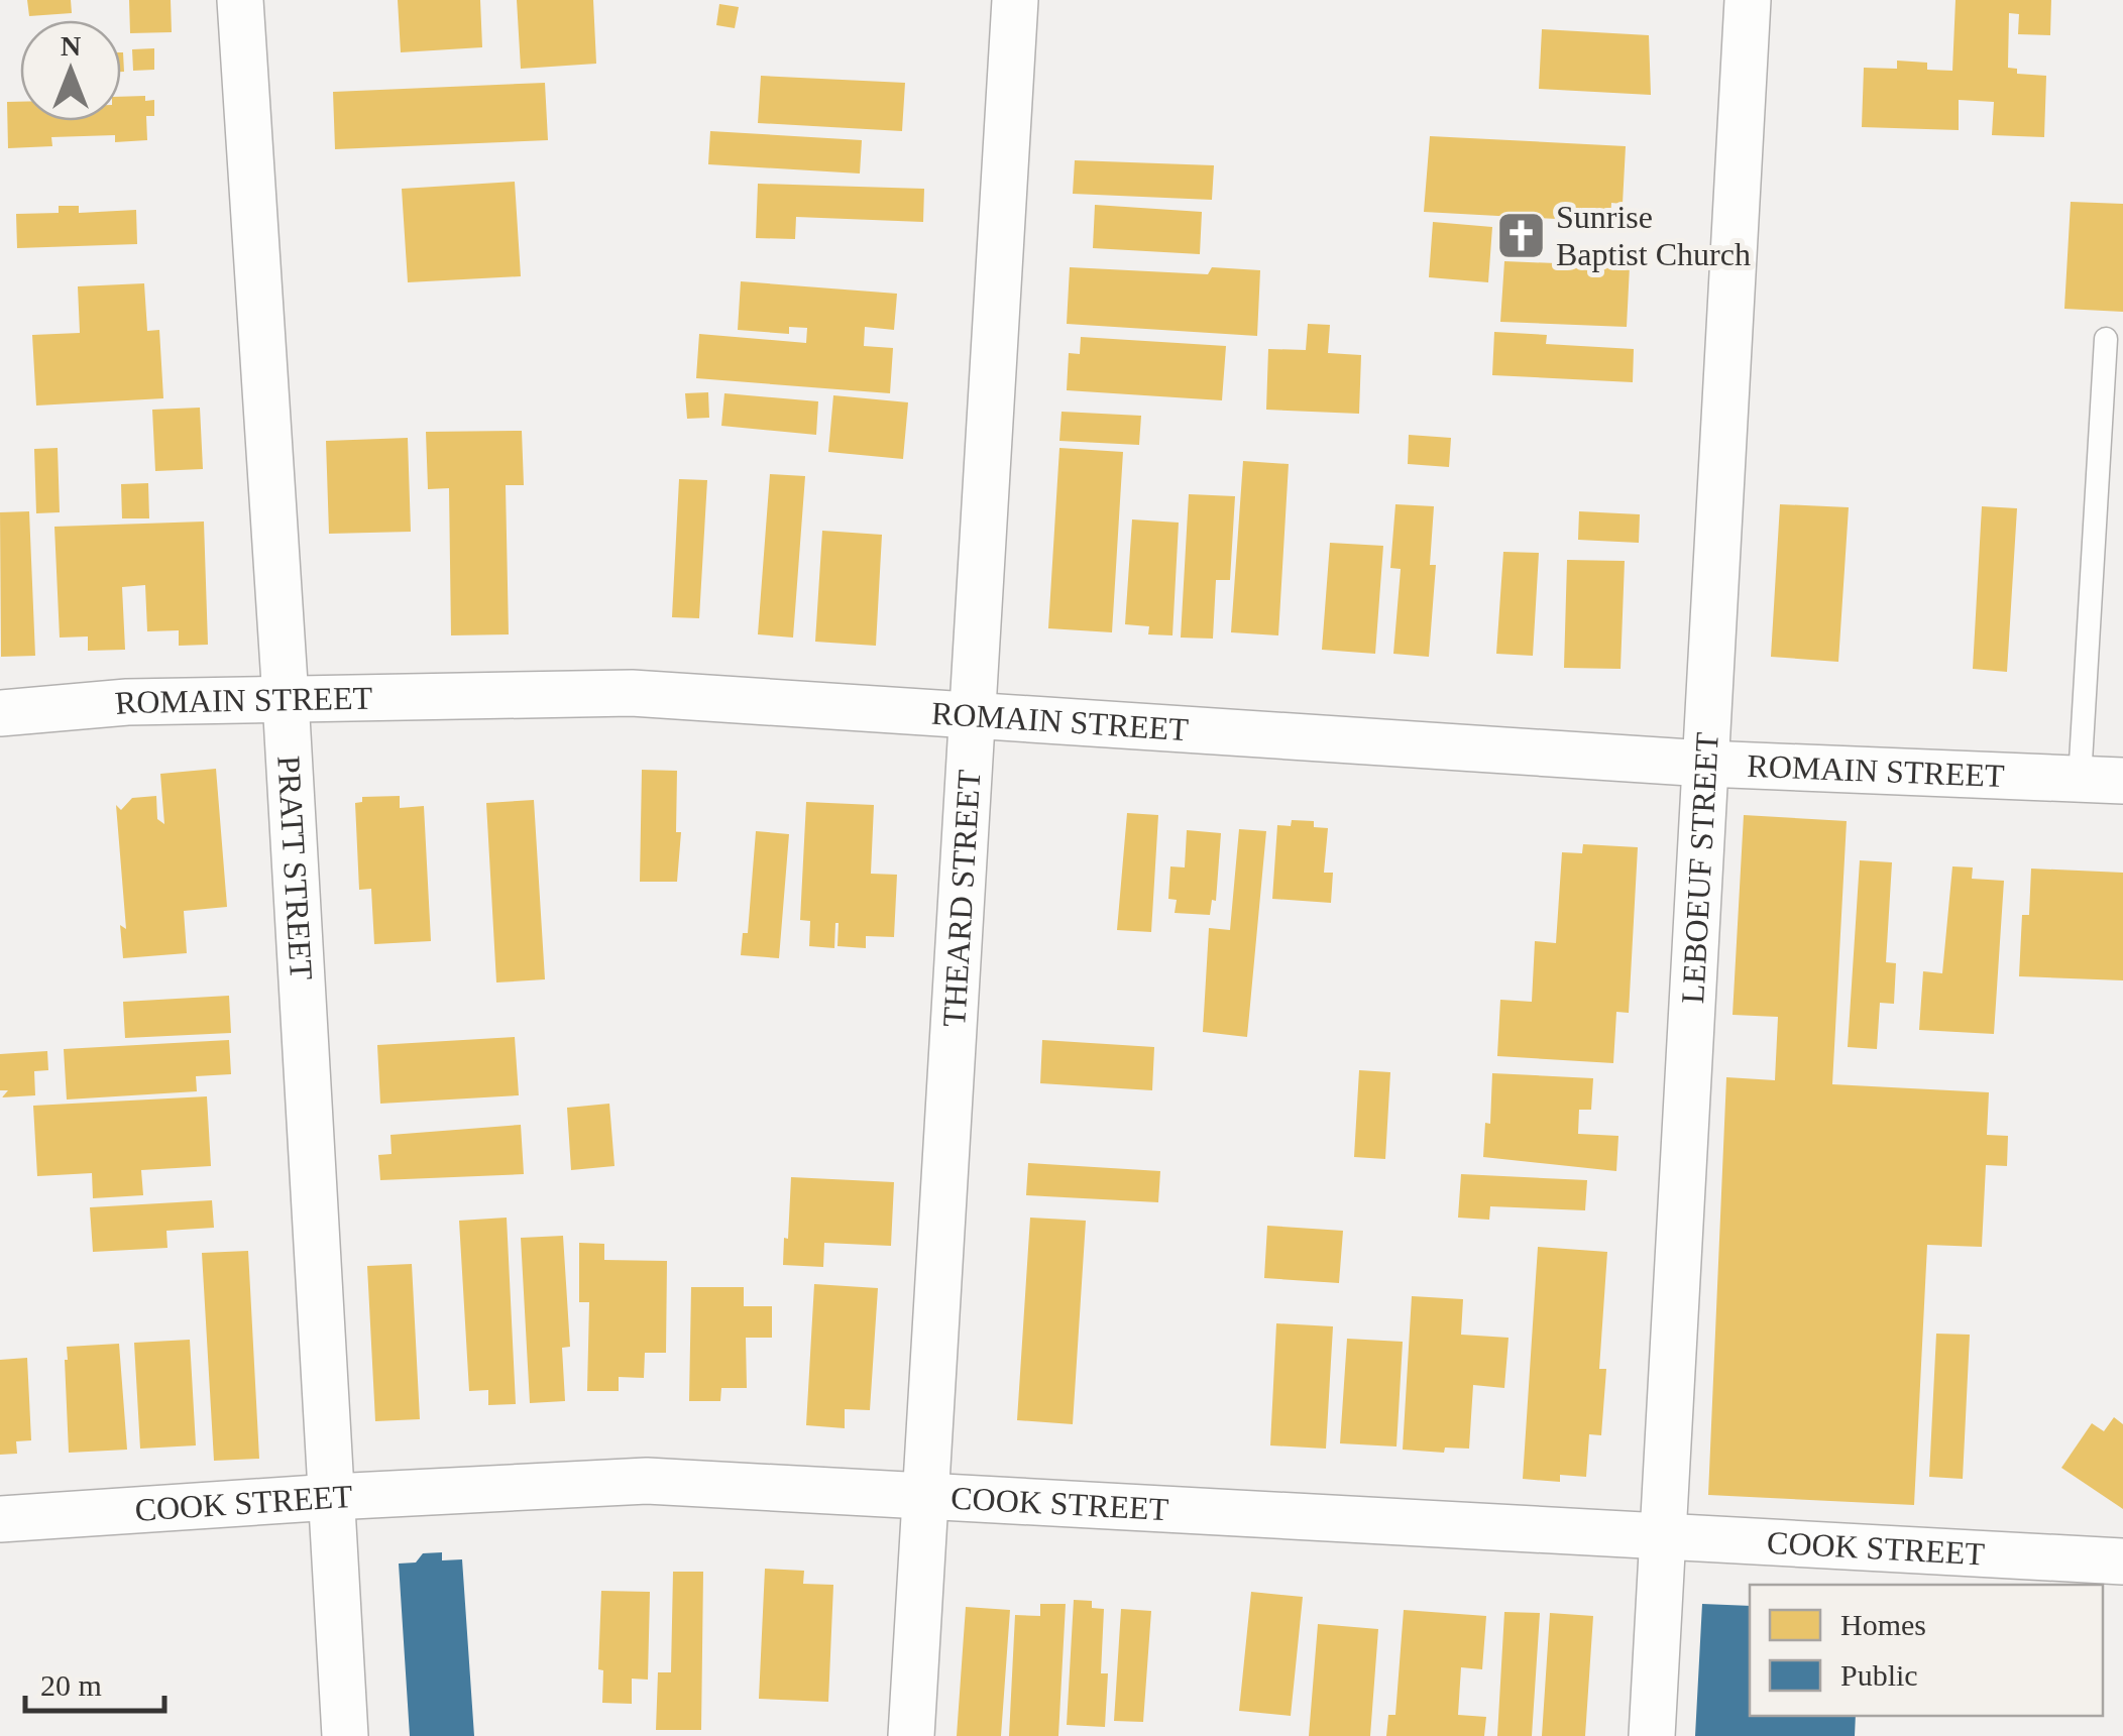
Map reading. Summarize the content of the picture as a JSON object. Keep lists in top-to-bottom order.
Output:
{
  "streets": {
    "street": [
      "ROMAIN STREET",
      "PRATT STREET",
      "LEBOEUF STREET",
      "THEARD STREET",
      "COOK STREET"
    ]
  },
  "crossings": [
    ["ROMAIN STREET", "PRATT STREET"],
    ["ROMAIN STREET", "LEBOEUF STREET"],
    ["ROMAIN STREET", "THEARD STREET"],
    ["PRATT STREET", "COOK STREET"],
    ["LEBOEUF STREET", "COOK STREET"],
    ["THEARD STREET", "COOK STREET"]
  ],
  "places": {
    "church": ["Sunrise Baptist Church"]
  },
  "legend": ["Homes", "Public"],
  "scale_bar": "20 m",
  "north": "top"
}
